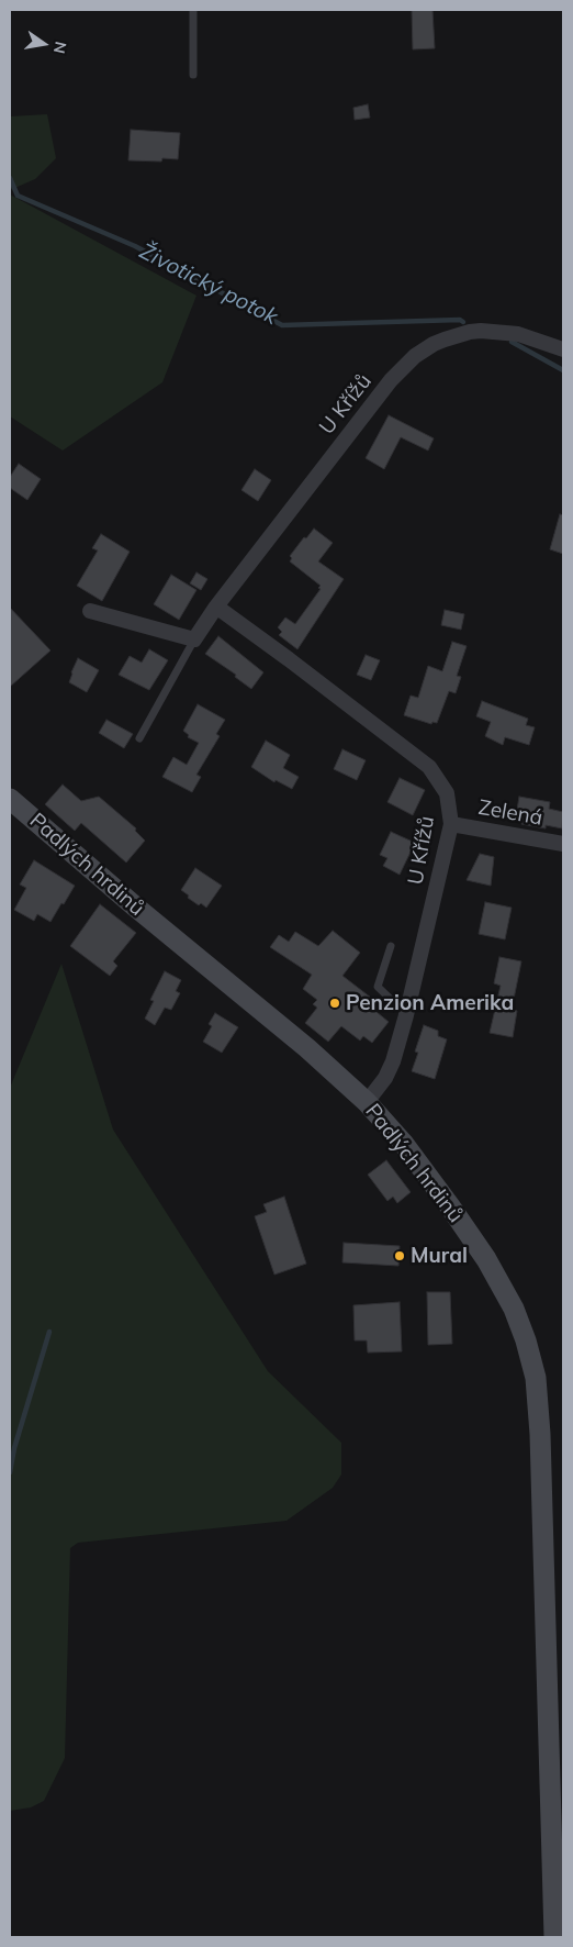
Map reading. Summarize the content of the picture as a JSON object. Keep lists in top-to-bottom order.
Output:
{
  "streets": {
    "street": ["U Křížů", "Zelená", "Padlých hrdinů"]
  },
  "crossings": [
    ["U Křížů", "Zelená"],
    ["U Křížů", "Padlých hrdinů"]
  ],
  "water": ["Životický potok"],
  "places": ["Penzion Amerika", "Mural"],
  "north": "right"
}
